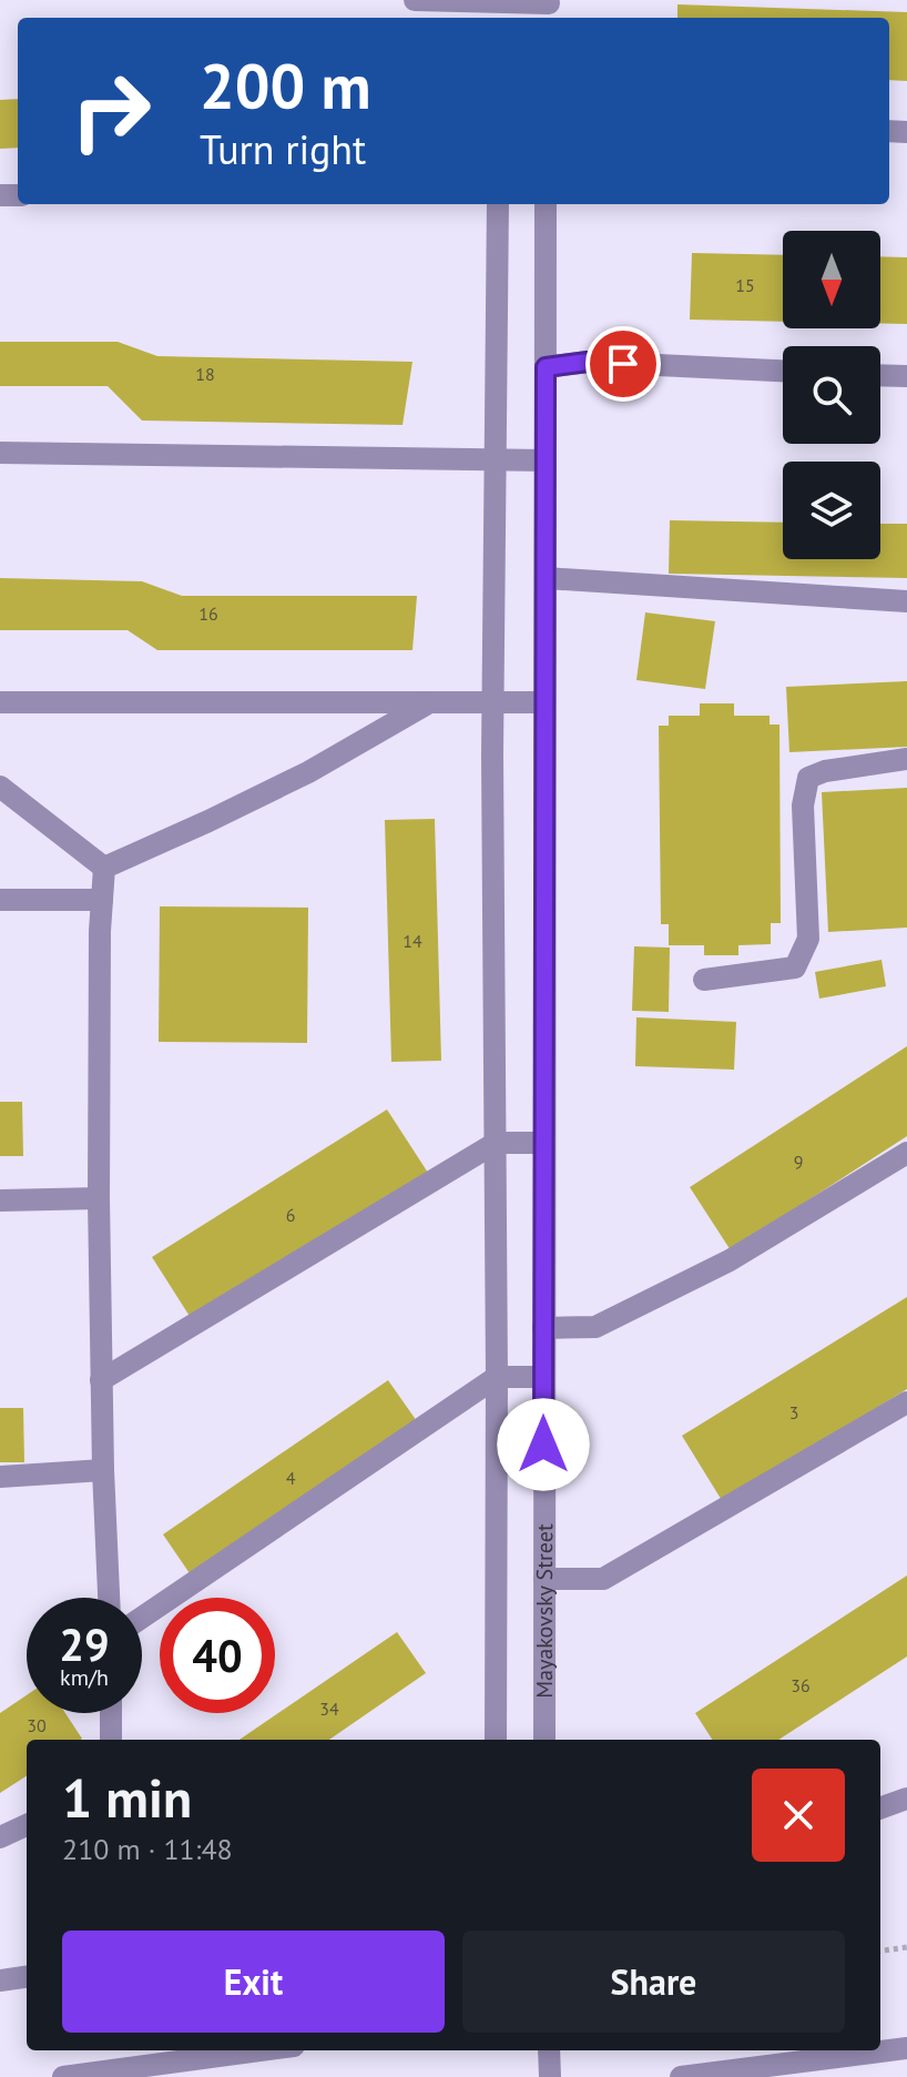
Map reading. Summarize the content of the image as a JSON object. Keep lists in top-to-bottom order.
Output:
{
  "streets": {
    "street": ["Mayakovsky Street"]
  },
  "house_numbers": [
    "15",
    "18",
    "16",
    "14",
    "9",
    "6",
    "3",
    "4",
    "36",
    "34",
    "30"
  ],
  "north": "bottom",
  "page": {
    "turn": ["200 m", "Turn right"],
    "speed": "29 km/h",
    "limit": "40",
    "heading": ["1 min", "210 m · 11:48"],
    "buttons": ["Exit", "Share"]
  }
}
